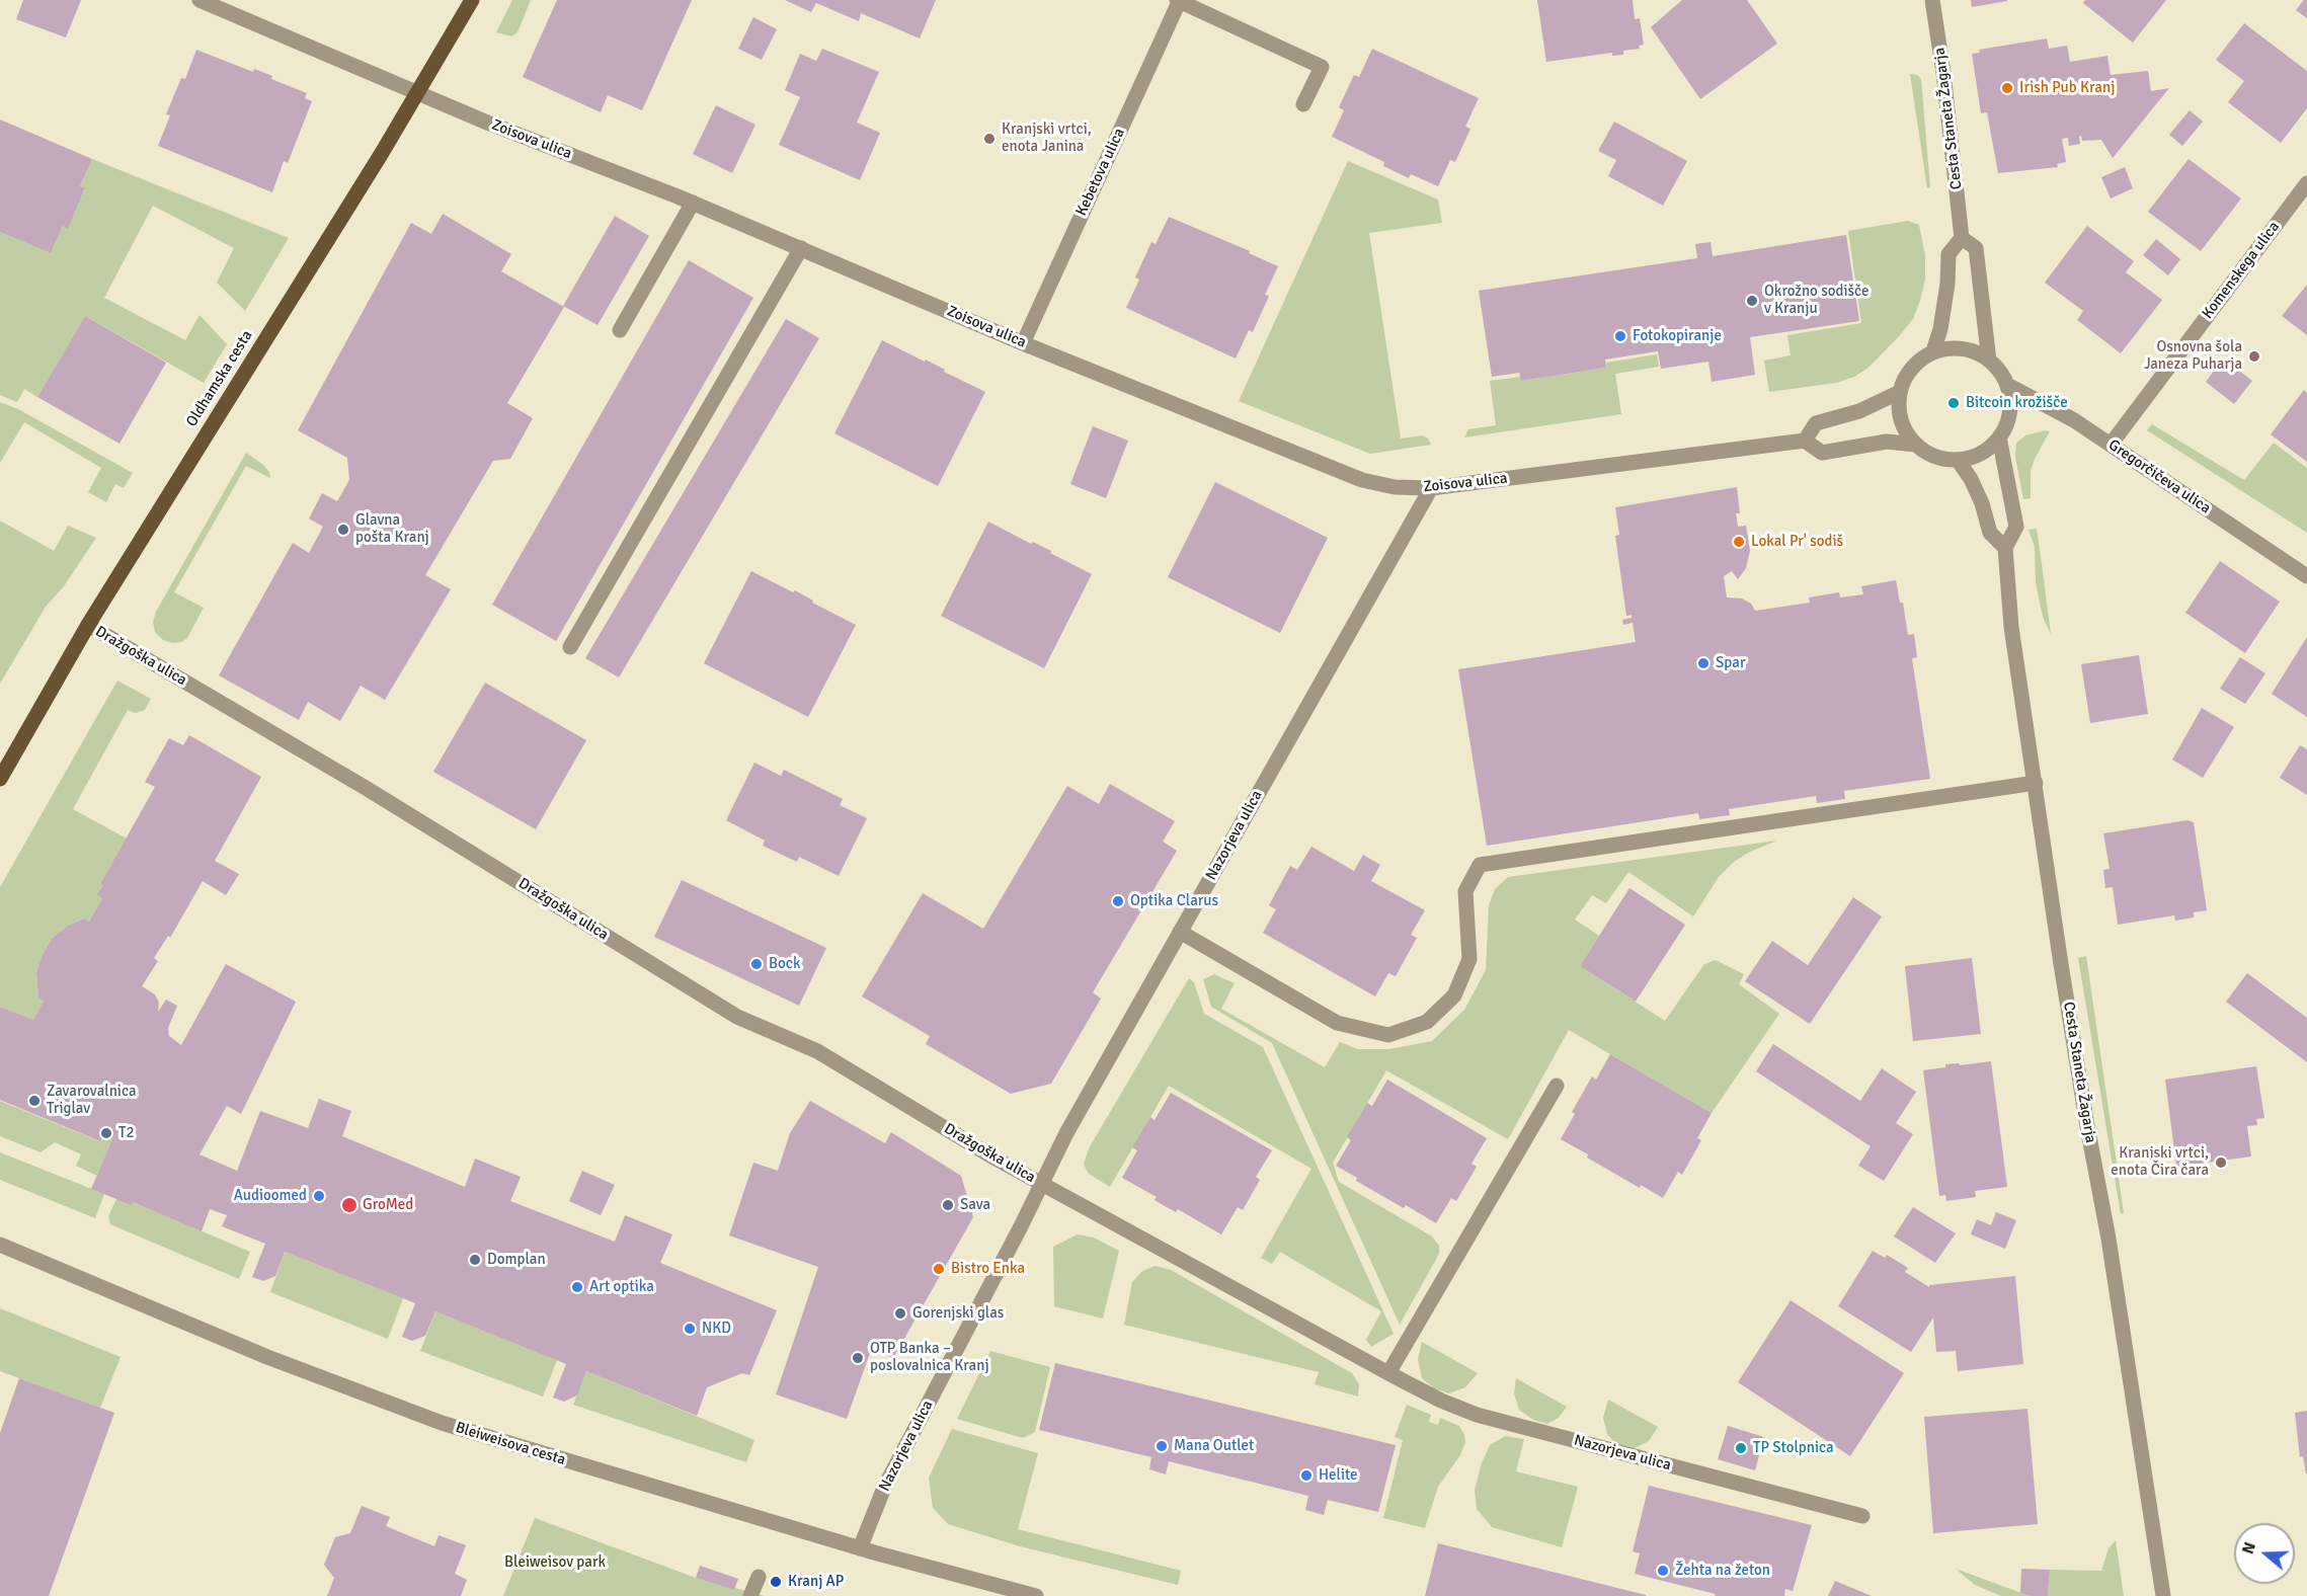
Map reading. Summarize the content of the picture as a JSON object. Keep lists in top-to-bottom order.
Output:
{
  "streets": {
    "main road": ["Oldhamska cesta"],
    "street": [
      "Cesta Staneta Žagarja",
      "Zoisova ulica",
      "Kebetova ulica",
      "Komenskega ulica",
      "Gregorčičeva ulica",
      "Dražgoška ulica",
      "Nazorjeva ulica",
      "Bleiweisova cesta"
    ]
  },
  "crossings": [
    ["Cesta Staneta Žagarja", "Zoisova ulica"],
    ["Cesta Staneta Žagarja", "Gregorčičeva ulica"],
    ["Zoisova ulica", "Kebetova ulica"],
    ["Zoisova ulica", "Oldhamska cesta"],
    ["Zoisova ulica", "Gregorčičeva ulica"],
    ["Zoisova ulica", "Nazorjeva ulica"],
    ["Komenskega ulica", "Gregorčičeva ulica"],
    ["Oldhamska cesta", "Dražgoška ulica"],
    ["Dražgoška ulica", "Nazorjeva ulica"],
    ["Nazorjeva ulica", "Bleiweisova cesta"]
  ],
  "parks": ["Bleiweisov park"],
  "places": [
    "Irish Pub Kranj",
    "Kranjski vrtci, enota Janina",
    "Okrožno sodišče v Kranju",
    "Fotokopiranje",
    "Osnovna šola Janeza Puharja",
    "Bitcoin krožišče",
    "Glavna pošta Kranj",
    "Lokal Pr' sodiš",
    "Spar",
    "Optika Clarus",
    "Bock",
    "Zavarovalnica Triglav",
    "T2",
    "Kranjski vrtci, enota Čira čara",
    "Audioomed",
    "GroMed",
    "Sava",
    "Domplan",
    "Bistro Enka",
    "Art optika",
    "Gorenjski glas",
    "NKD",
    "OTP Banka – poslovalnica Kranj",
    "Mana Outlet",
    "TP Stolpnica",
    "Helite",
    "Žehta na žeton",
    "Kranj AP"
  ],
  "north": "left"
}
